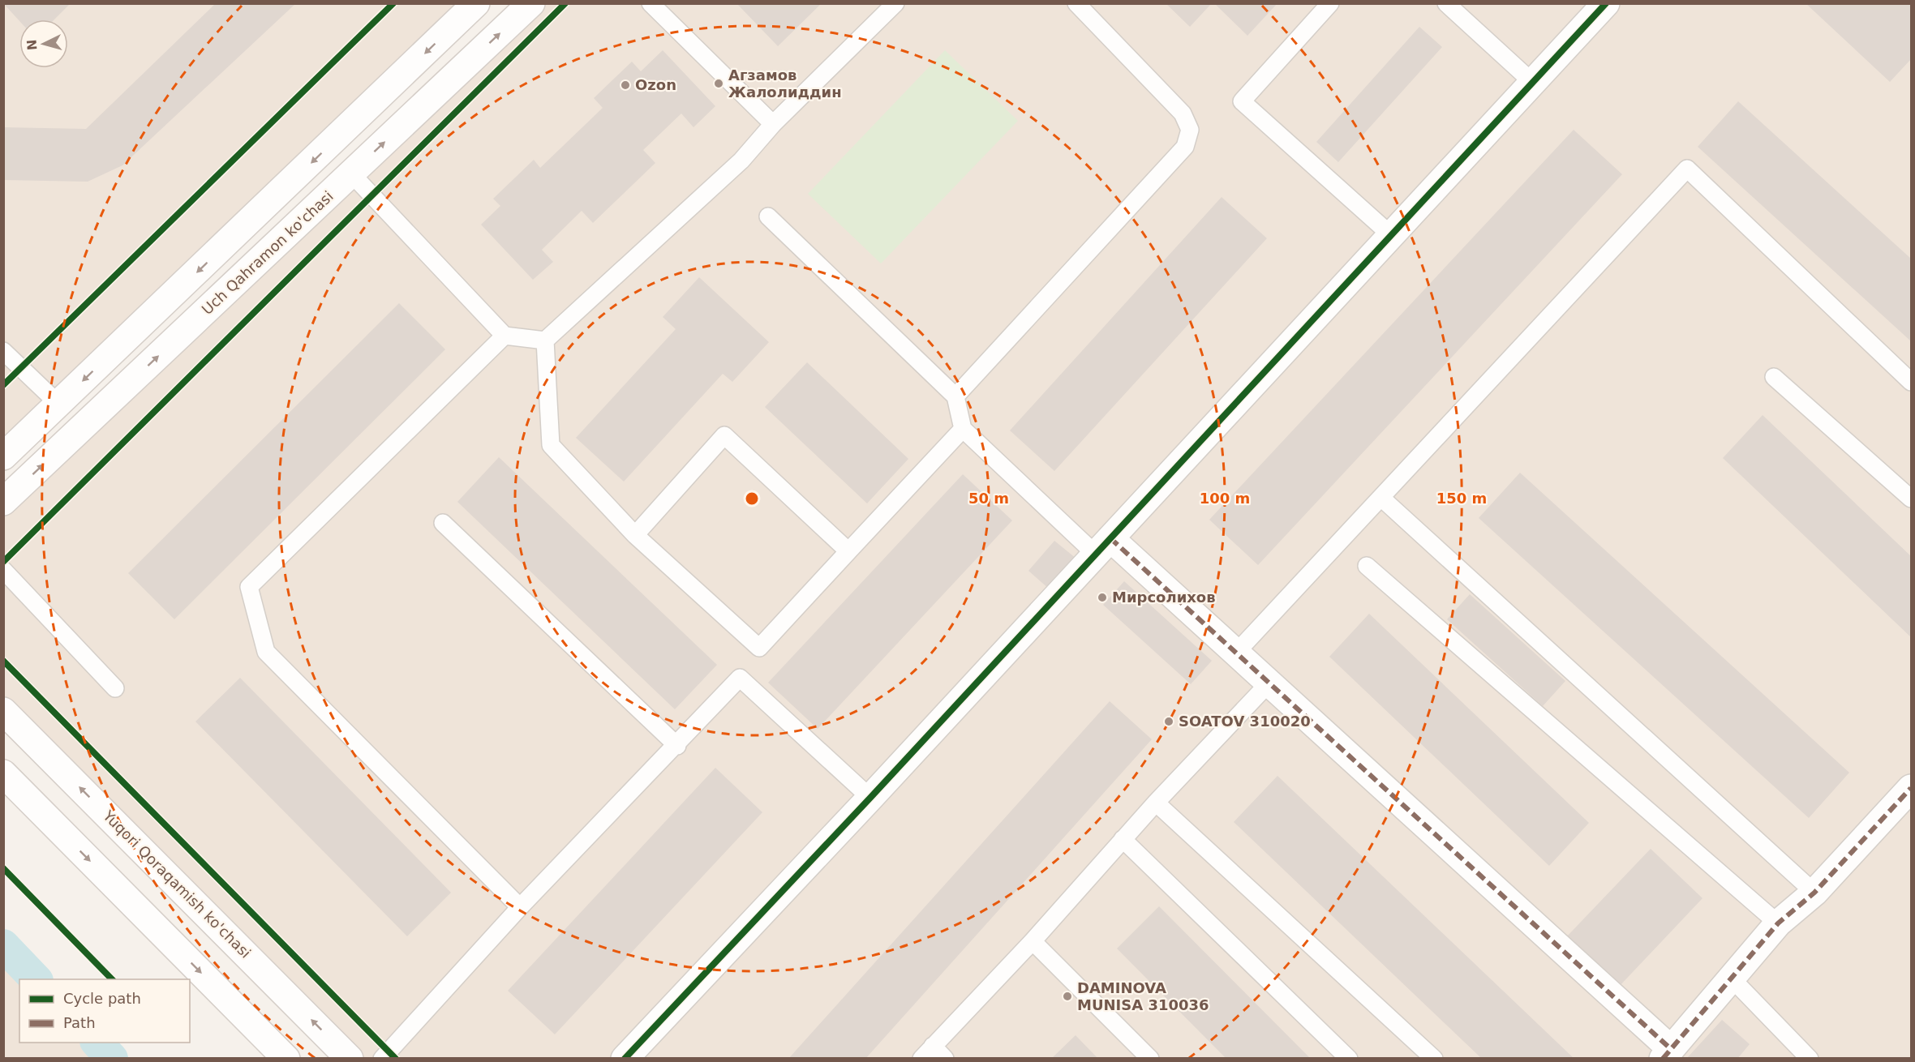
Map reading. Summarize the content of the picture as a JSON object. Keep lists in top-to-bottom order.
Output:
{
  "streets": {
    "street": ["Uch Qahramon ko'chasi", "Yuqori Qoraqamish ko'chasi"]
  },
  "places": [
    "Агзамов Жалолиддин",
    "Ozon",
    "Мирсолихов",
    "SOATOV 310020",
    "DAMINOVA MUNISA 310036"
  ],
  "legend": ["Cycle path", "Path"],
  "north": "left",
  "rings": ["50 m", "100 m", "150 m"]
}
